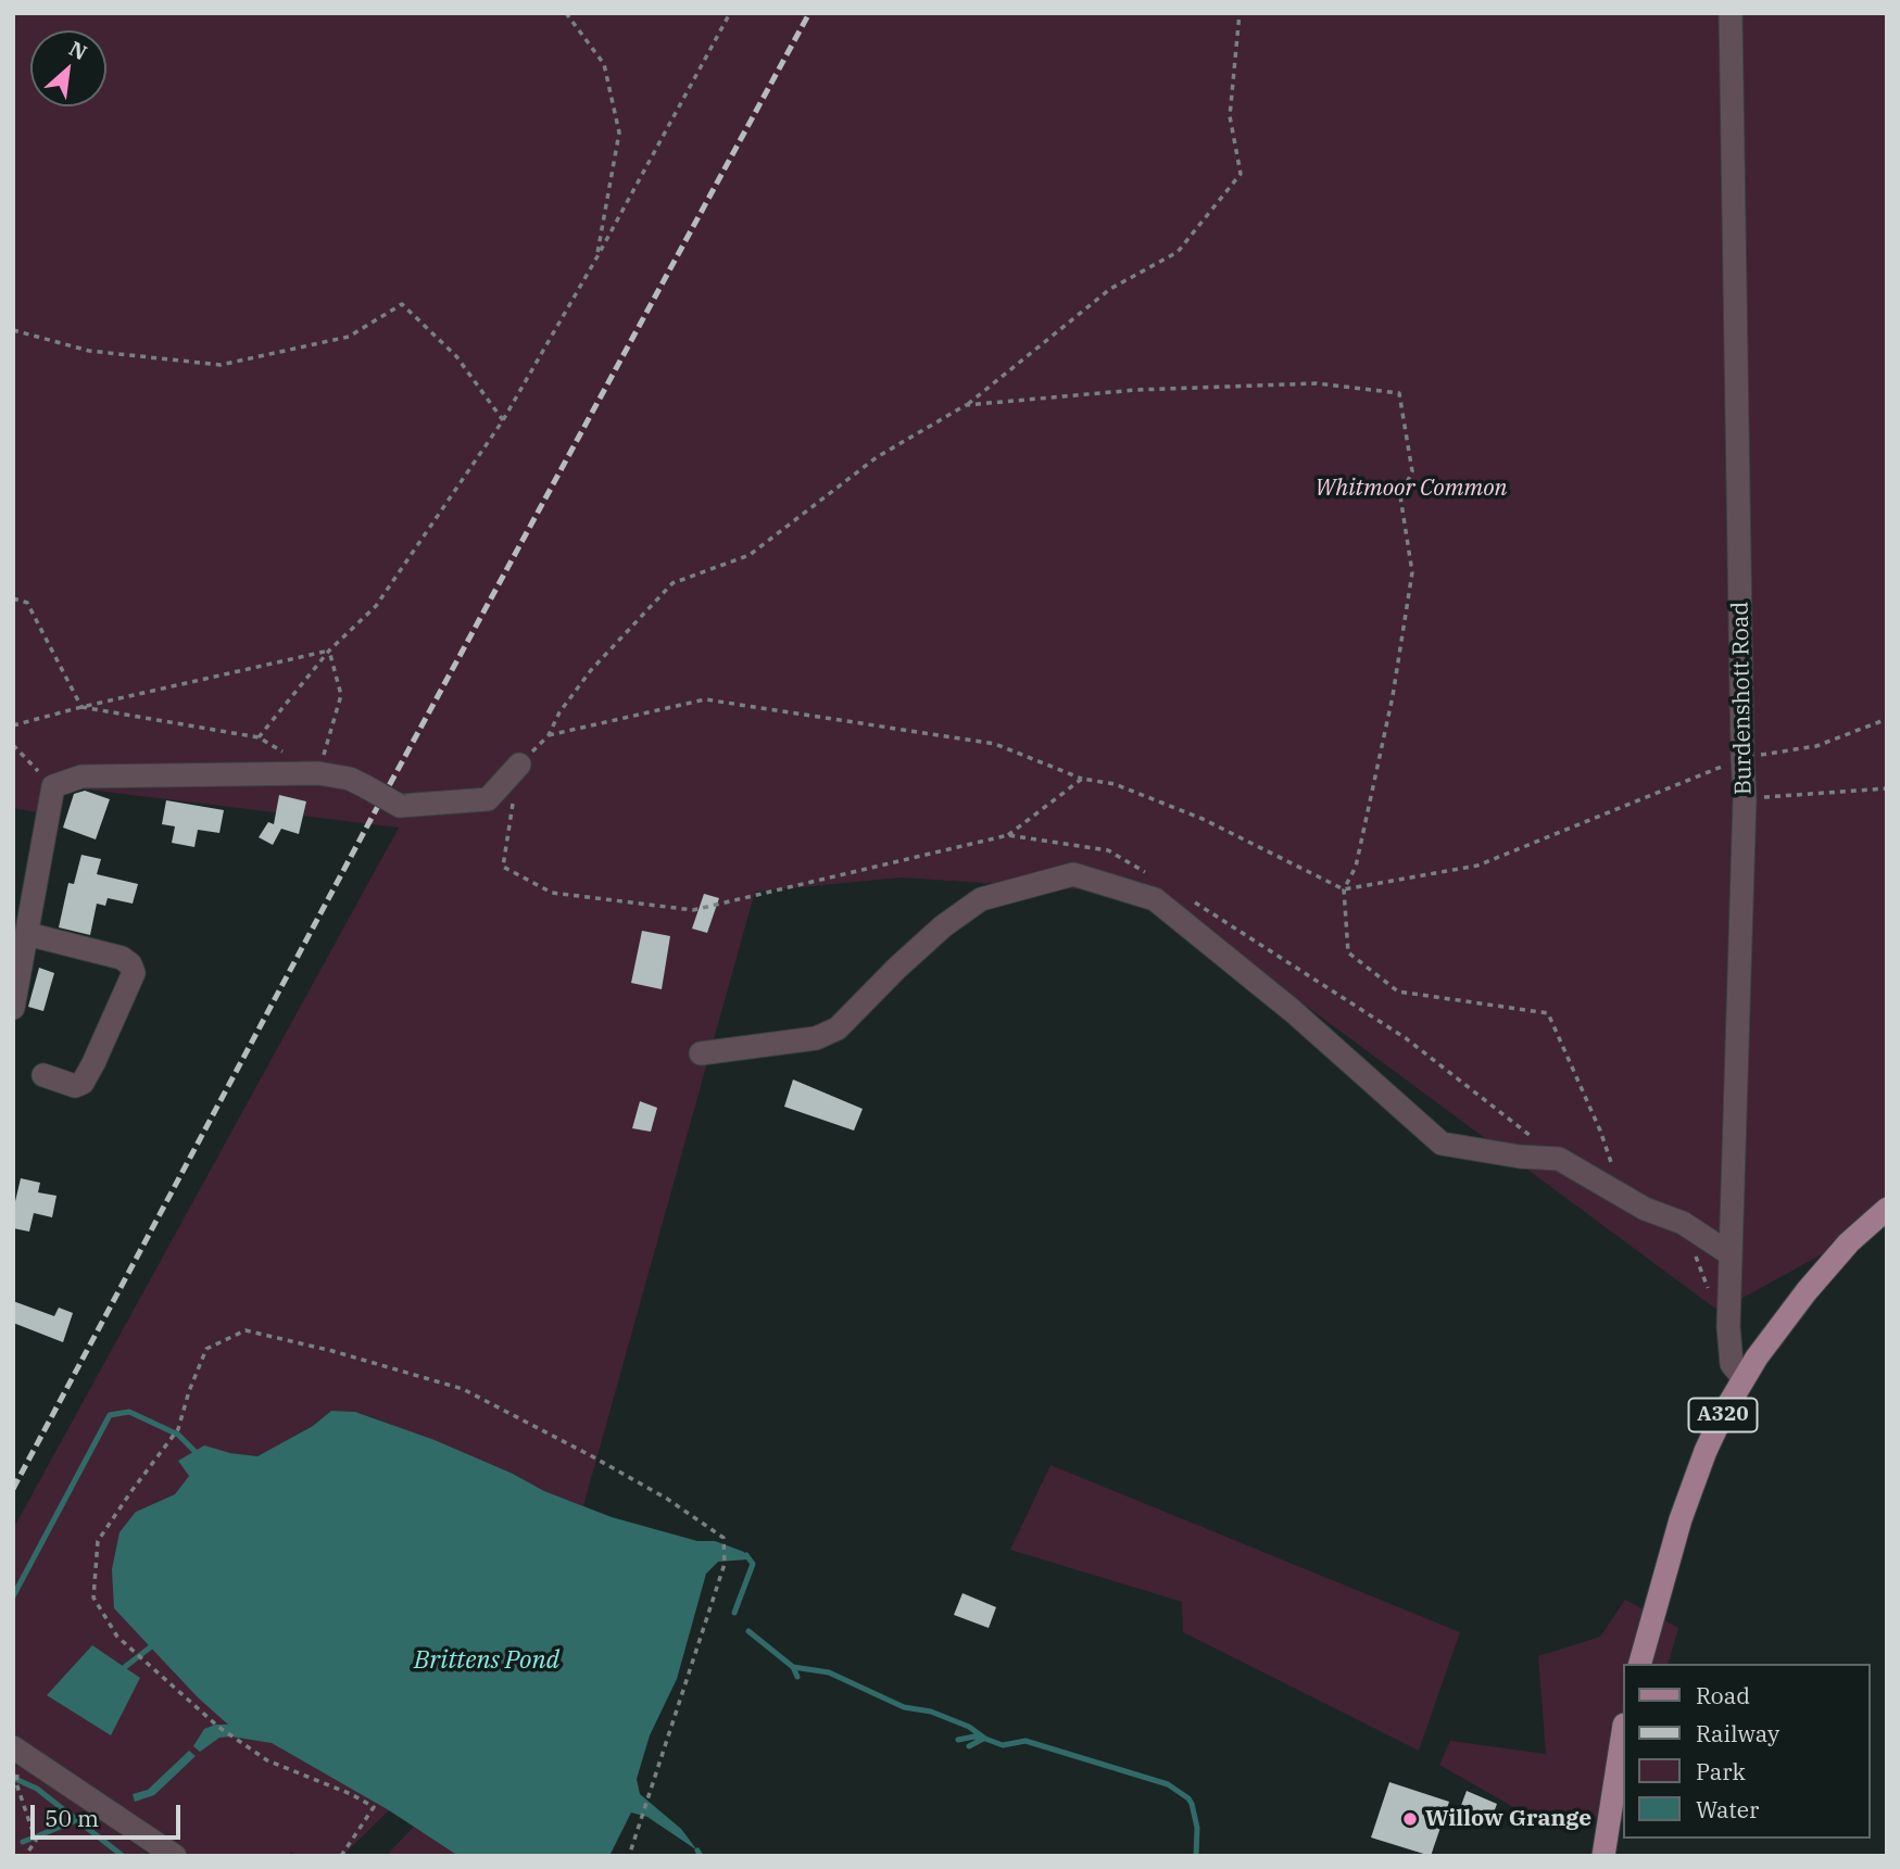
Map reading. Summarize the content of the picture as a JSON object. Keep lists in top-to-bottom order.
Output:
{
  "streets": {
    "main road": ["A320"],
    "street": ["Burdenshott Road"]
  },
  "crossings": [
    ["Burdenshott Road", "A320"]
  ],
  "water": ["Brittens Pond"],
  "parks": ["Whitmoor Common"],
  "places": ["Willow Grange"],
  "legend": [
    "Road",
    "Railway",
    "Park",
    "Water"
  ],
  "scale_bar": "50 m",
  "north": "top right"
}
